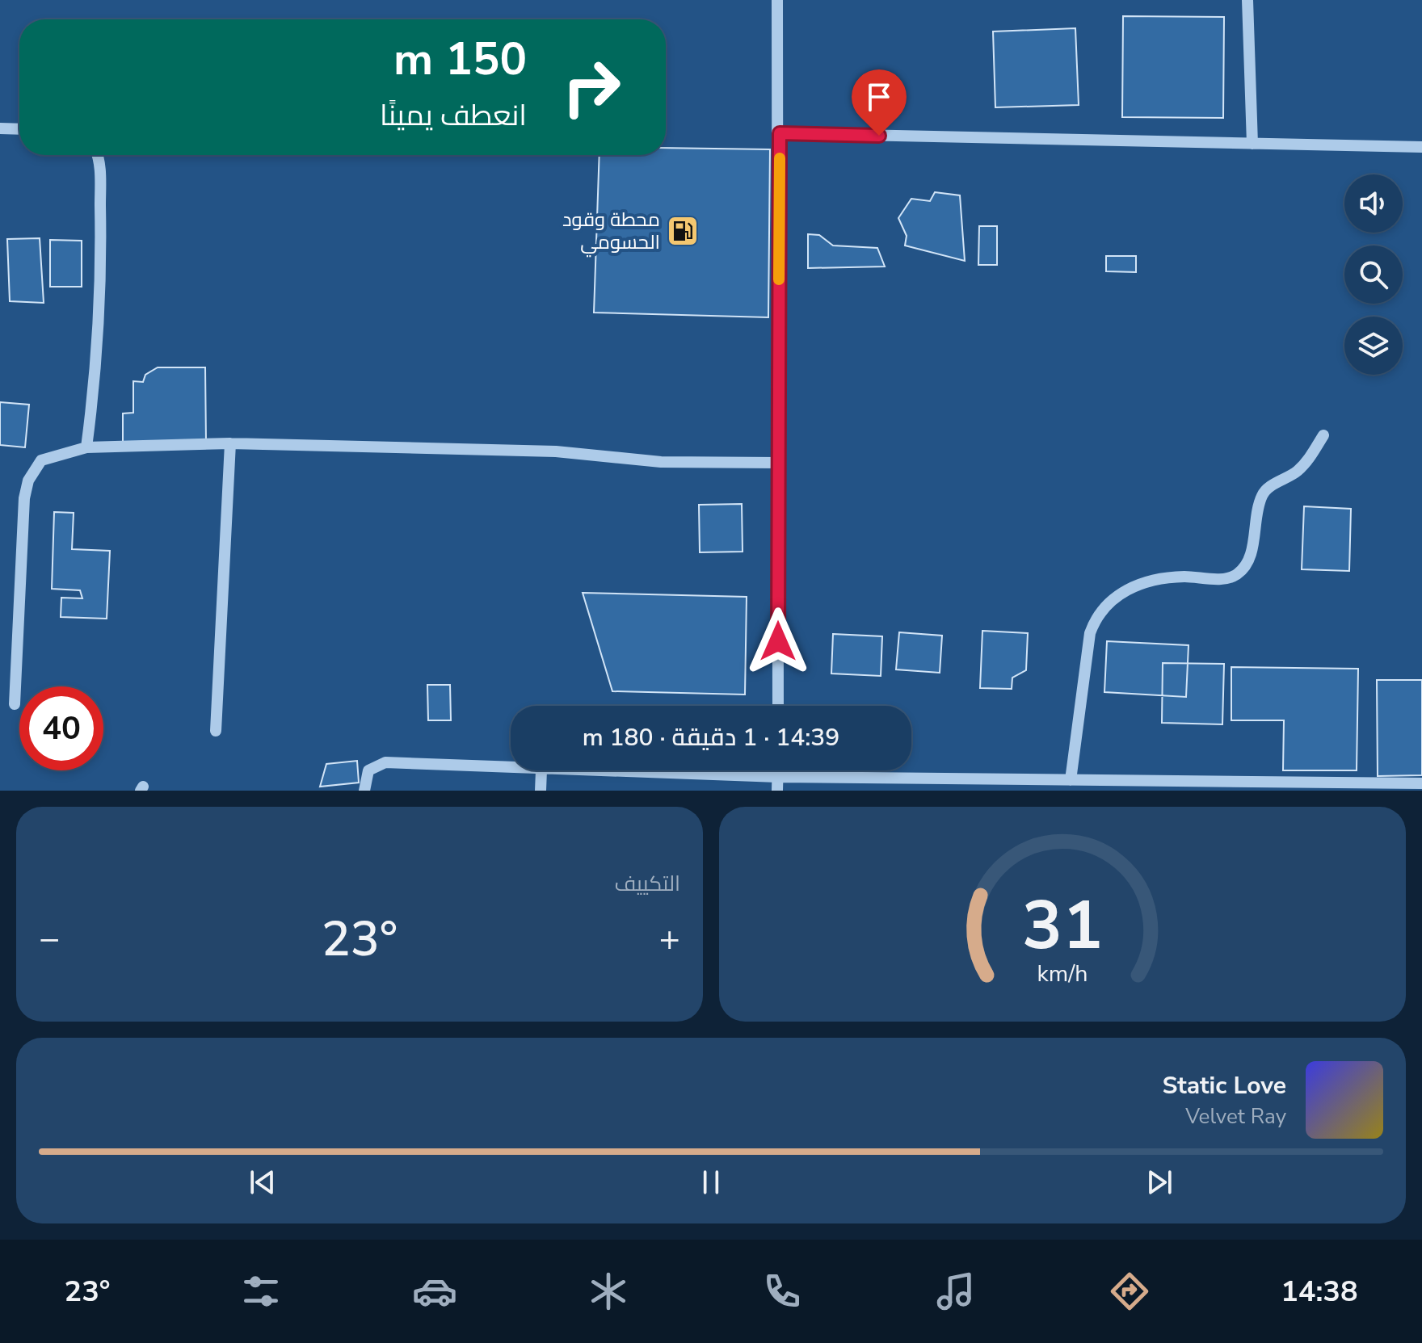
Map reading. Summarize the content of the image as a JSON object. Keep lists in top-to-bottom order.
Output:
{
  "places": {
    "fuel station": ["محطة وقود الحسومي"]
  },
  "page": {
    "turn": ["150 m", "انعطف يمينًا"],
    "limit": "40",
    "trip": "14:39 · 1 دقيقة · 180 m",
    "tile": "التكييف",
    "heat": ["−", "23°", "+"],
    "song": ["Static Love", "Velvet Ray"],
    "tabs": ["14:38", "23°"],
    "gauge": ["31", "km/h"]
  }
}
